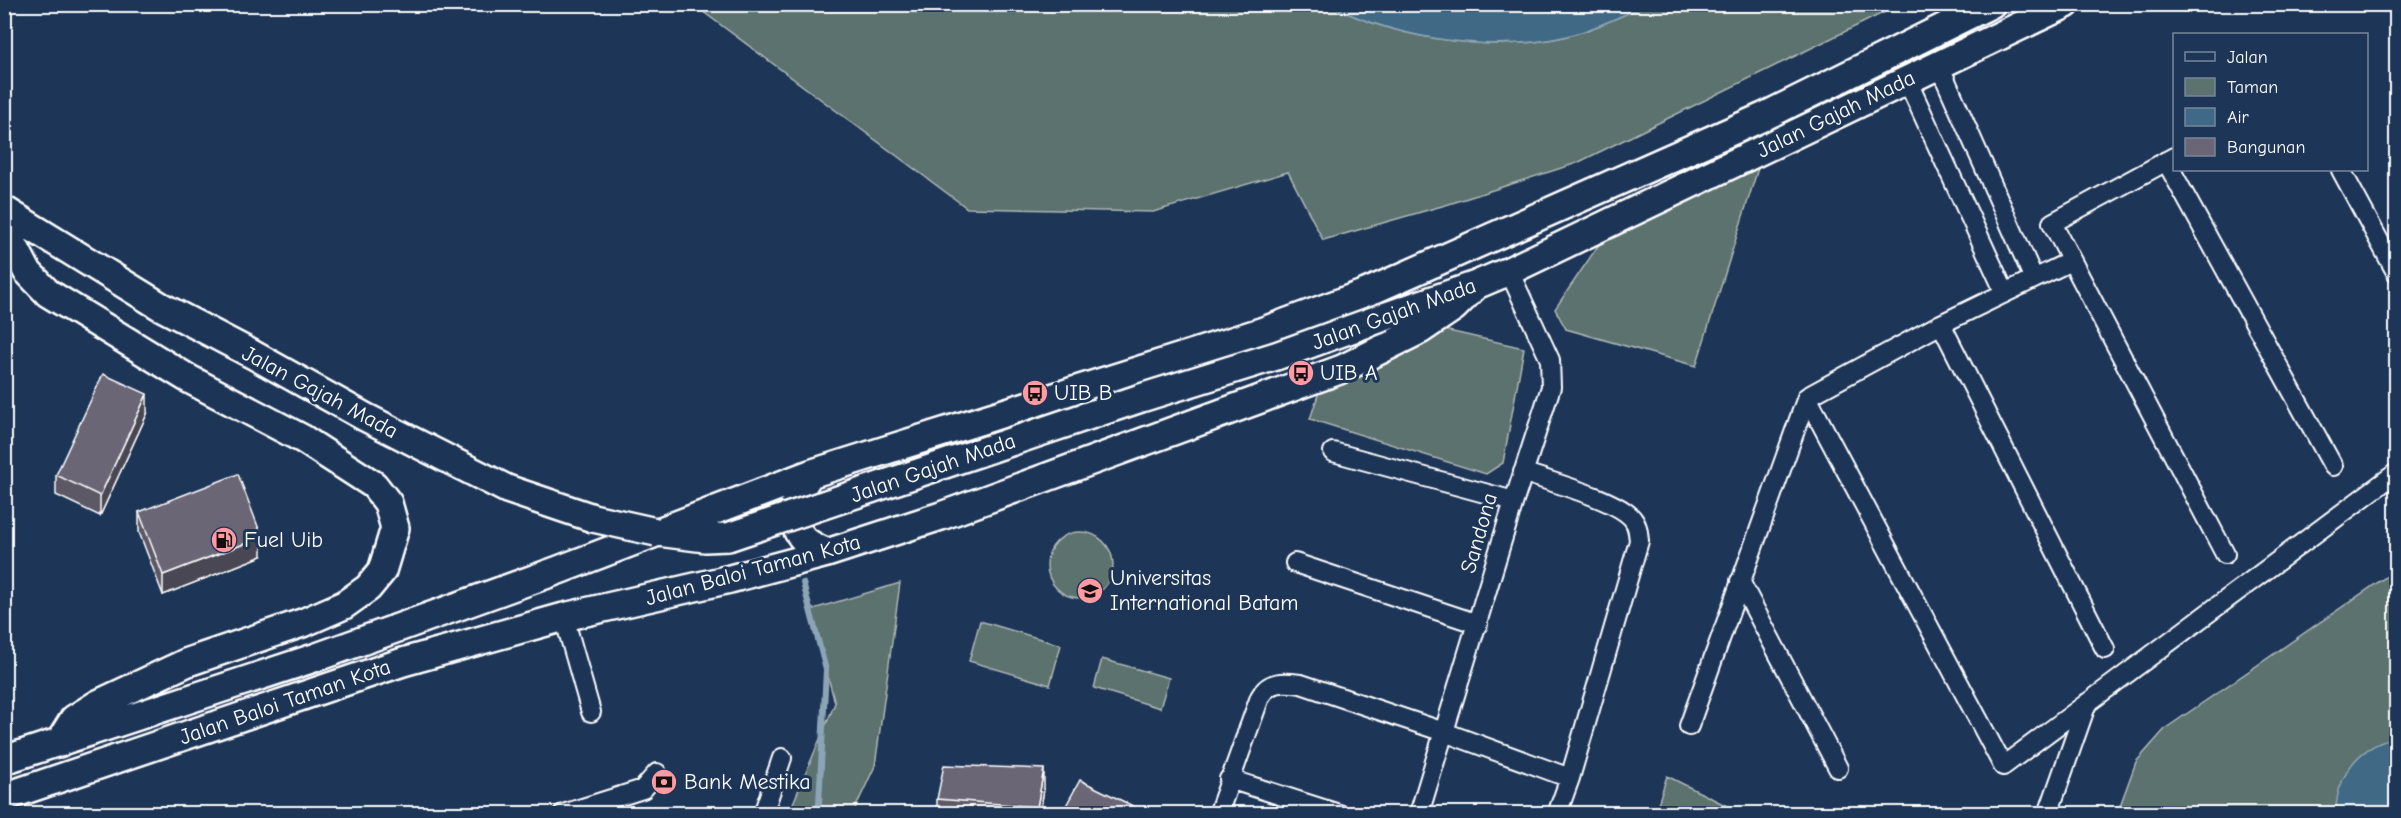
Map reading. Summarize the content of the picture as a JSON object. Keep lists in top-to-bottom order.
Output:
{
  "streets": {
    "highway": ["Jalan Gajah Mada", "Jalan Baloi Taman Kota"],
    "street": ["Sandona"]
  },
  "crossings": [
    ["Jalan Gajah Mada", "Sandona"],
    ["Jalan Gajah Mada", "Jalan Baloi Taman Kota"]
  ],
  "places": {
    "bus stop": ["UIB A", "UIB B"],
    "fuel station": ["Fuel Uib"],
    "school or university": ["Universitas International Batam"],
    "bank": ["Bank Mestika"]
  },
  "legend": [
    "Jalan",
    "Taman",
    "Air",
    "Bangunan"
  ]
}
